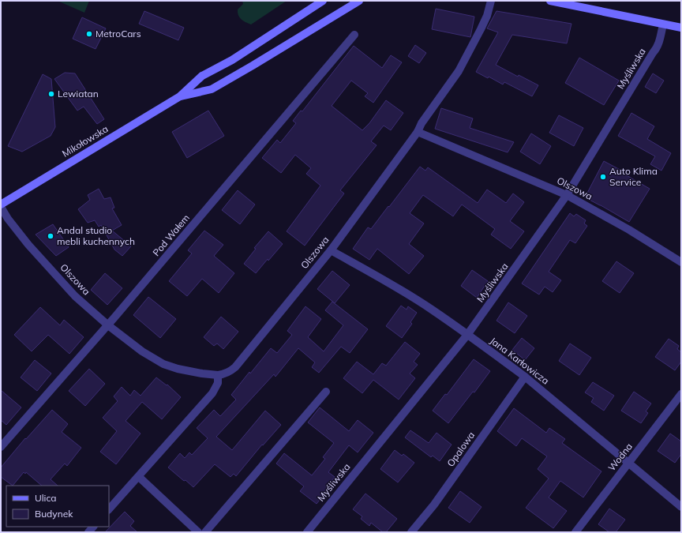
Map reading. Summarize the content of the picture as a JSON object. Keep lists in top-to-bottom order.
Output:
{
  "streets": {
    "main road": ["Mikołowska"],
    "street": [
      "Myśliwska",
      "Olszowa",
      "Pod Wałem",
      "Jana Karłowicza",
      "Opalowa",
      "Wodna"
    ]
  },
  "crossings": [
    ["Myśliwska", "Olszowa"],
    ["Myśliwska", "Jana Karłowicza"],
    ["Olszowa", "Pod Wałem"],
    ["Olszowa", "Jana Karłowicza"],
    ["Jana Karłowicza", "Opalowa"],
    ["Jana Karłowicza", "Wodna"]
  ],
  "places": [
    "MetroCars",
    "Lewiatan",
    "Auto Klima Service",
    "Andal studio mebli kuchennych"
  ],
  "legend": ["Ulica", "Budynek"]
}
